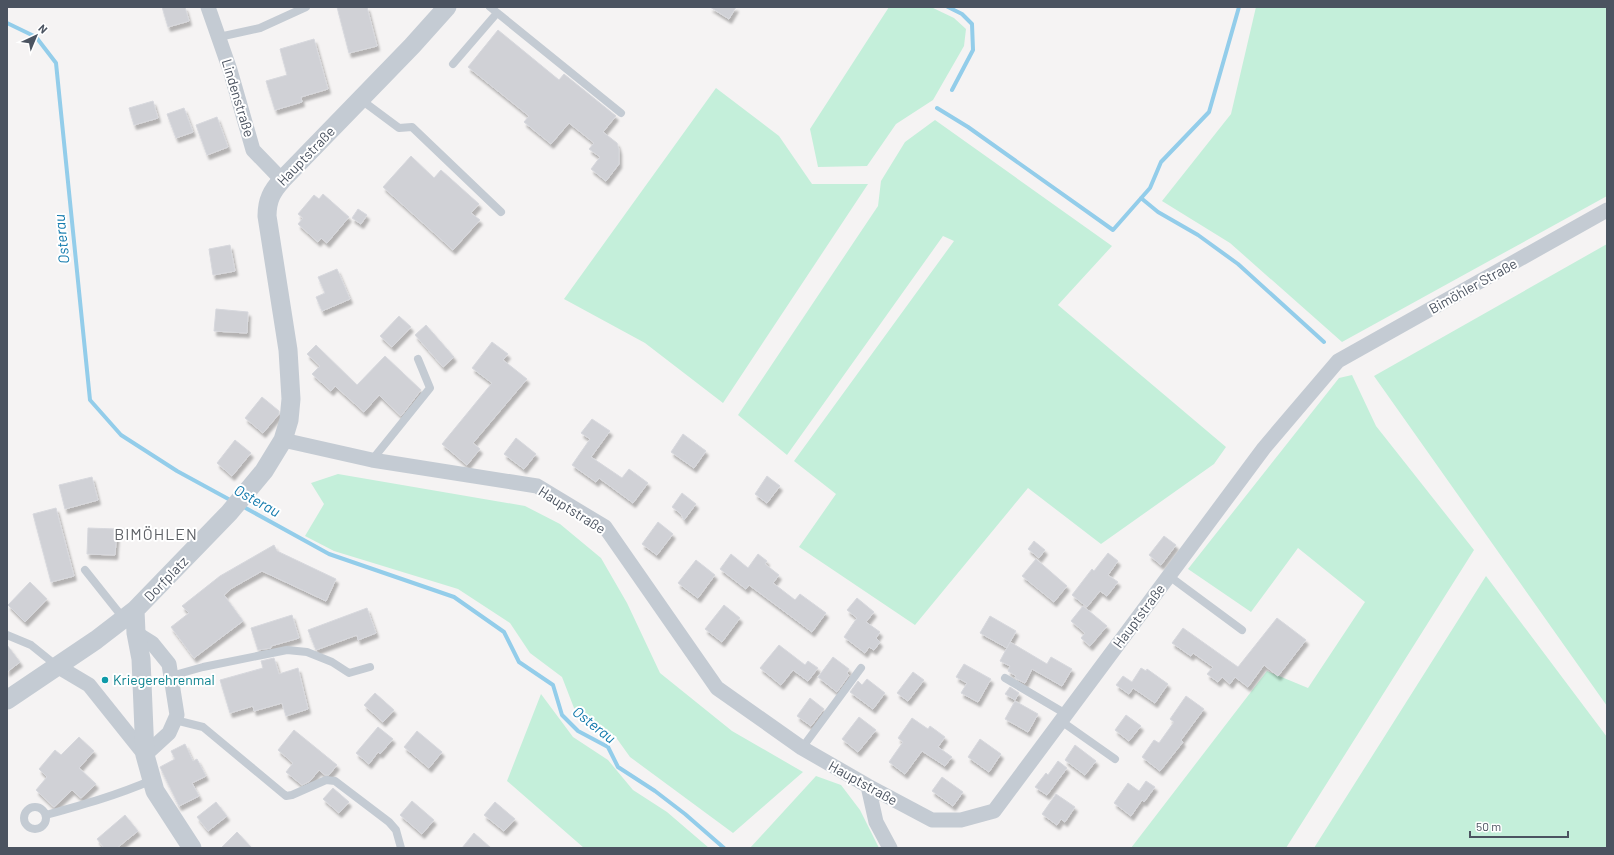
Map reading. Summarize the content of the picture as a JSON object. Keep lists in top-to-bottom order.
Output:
{
  "streets": {
    "street": [
      "Lindenstraße",
      "Hauptstraße",
      "Bimöhler Straße",
      "Dorfplatz"
    ]
  },
  "crossings": [
    ["Lindenstraße", "Hauptstraße"],
    ["Hauptstraße", "Bimöhler Straße"],
    ["Hauptstraße", "Dorfplatz"]
  ],
  "districts": ["BIMÖHLEN"],
  "water": ["Osterau"],
  "places": ["Kriegerehrenmal"],
  "scale_bar": "50 m",
  "north": "top right"
}
